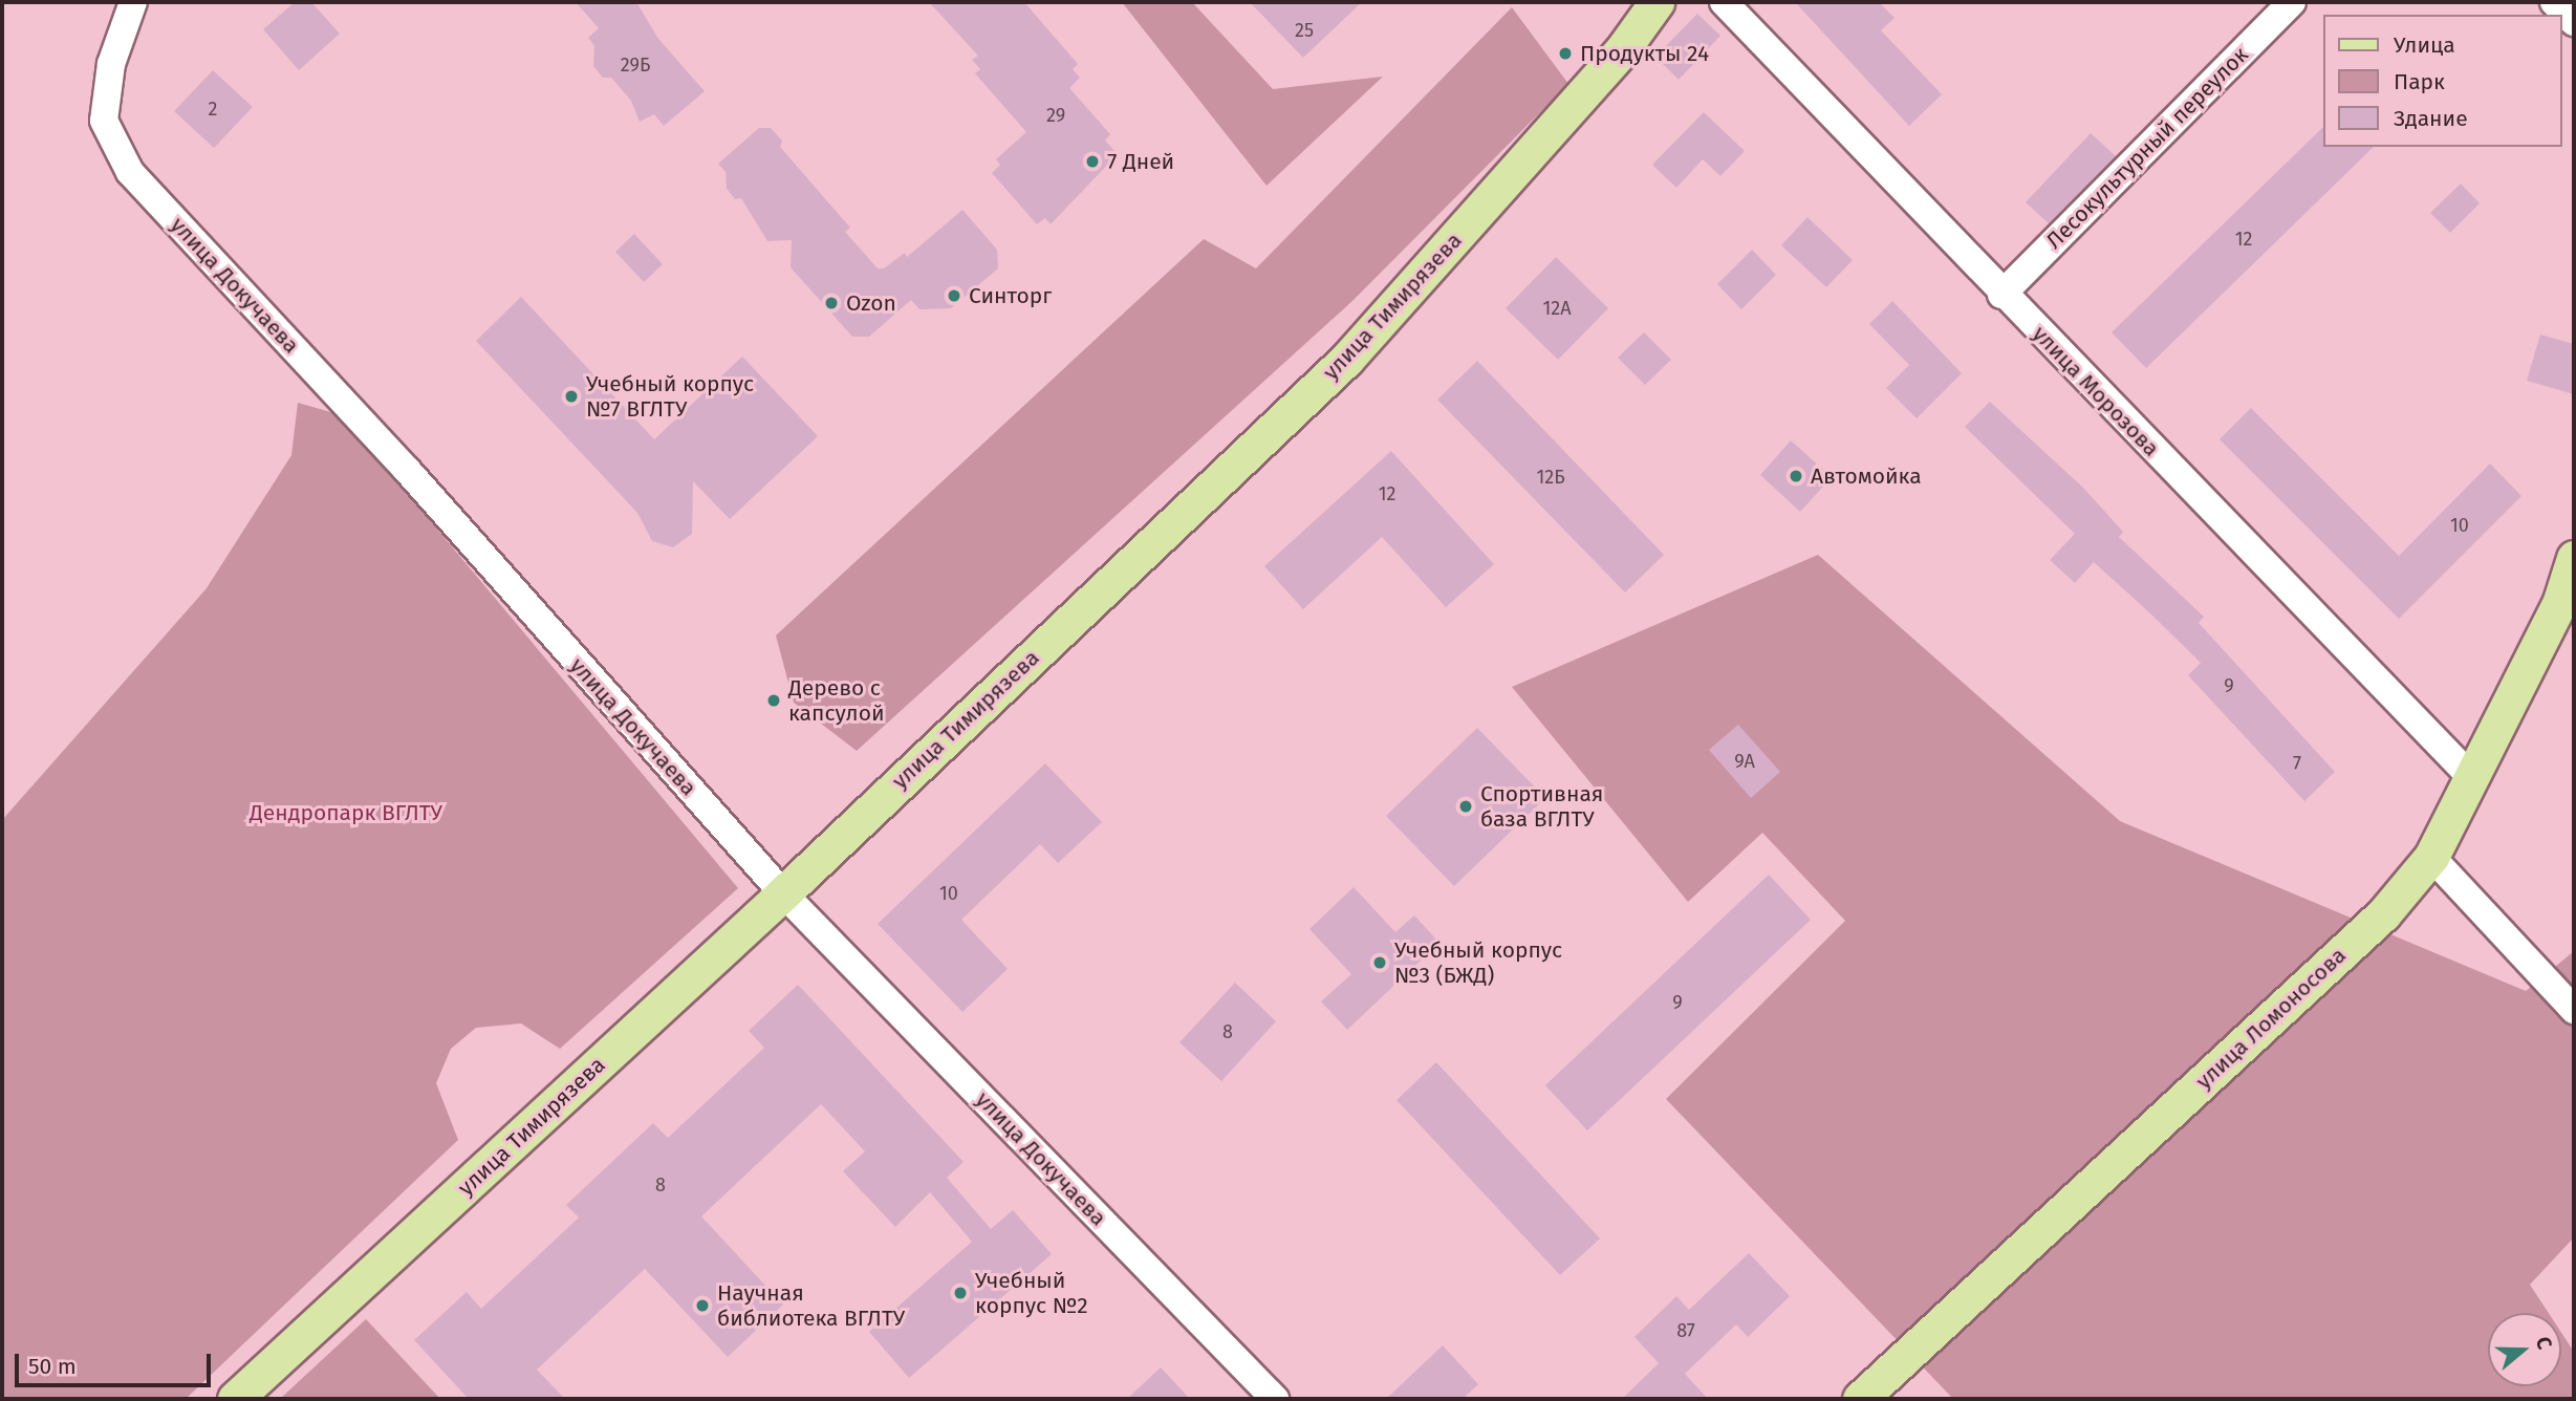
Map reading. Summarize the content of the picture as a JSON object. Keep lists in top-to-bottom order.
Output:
{
  "streets": {
    "main road": ["улица Тимирязева", "улица Ломоносова"],
    "street": ["Лесокультурный переулок", "улица Докучаева", "улица Морозова"]
  },
  "crossings": [
    ["Лесокультурный переулок", "улица Морозова"],
    ["улица Докучаева", "улица Тимирязева"],
    ["улица Морозова", "улица Ломоносова"]
  ],
  "parks": ["Дендропарк ВГЛТУ"],
  "places": [
    "Продукты 24",
    "7 Дней",
    "Синторг",
    "Ozon",
    "Учебный корпус №7 ВГЛТУ",
    "Автомойка",
    "Дерево с капсулой",
    "Спортивная база ВГЛТУ",
    "Учебный корпус №3 (БЖД)",
    "Учебный корпус №2",
    "Научная библиотека ВГЛТУ"
  ],
  "house_numbers": [
    "25",
    "29Б",
    "2",
    "29",
    "12",
    "12А",
    "12Б",
    "12",
    "10",
    "9",
    "9А",
    "7",
    "10",
    "9",
    "8",
    "8",
    "87"
  ],
  "legend": ["Улица", "Парк", "Здание"],
  "scale_bar": "50 m",
  "north": "right"
}
